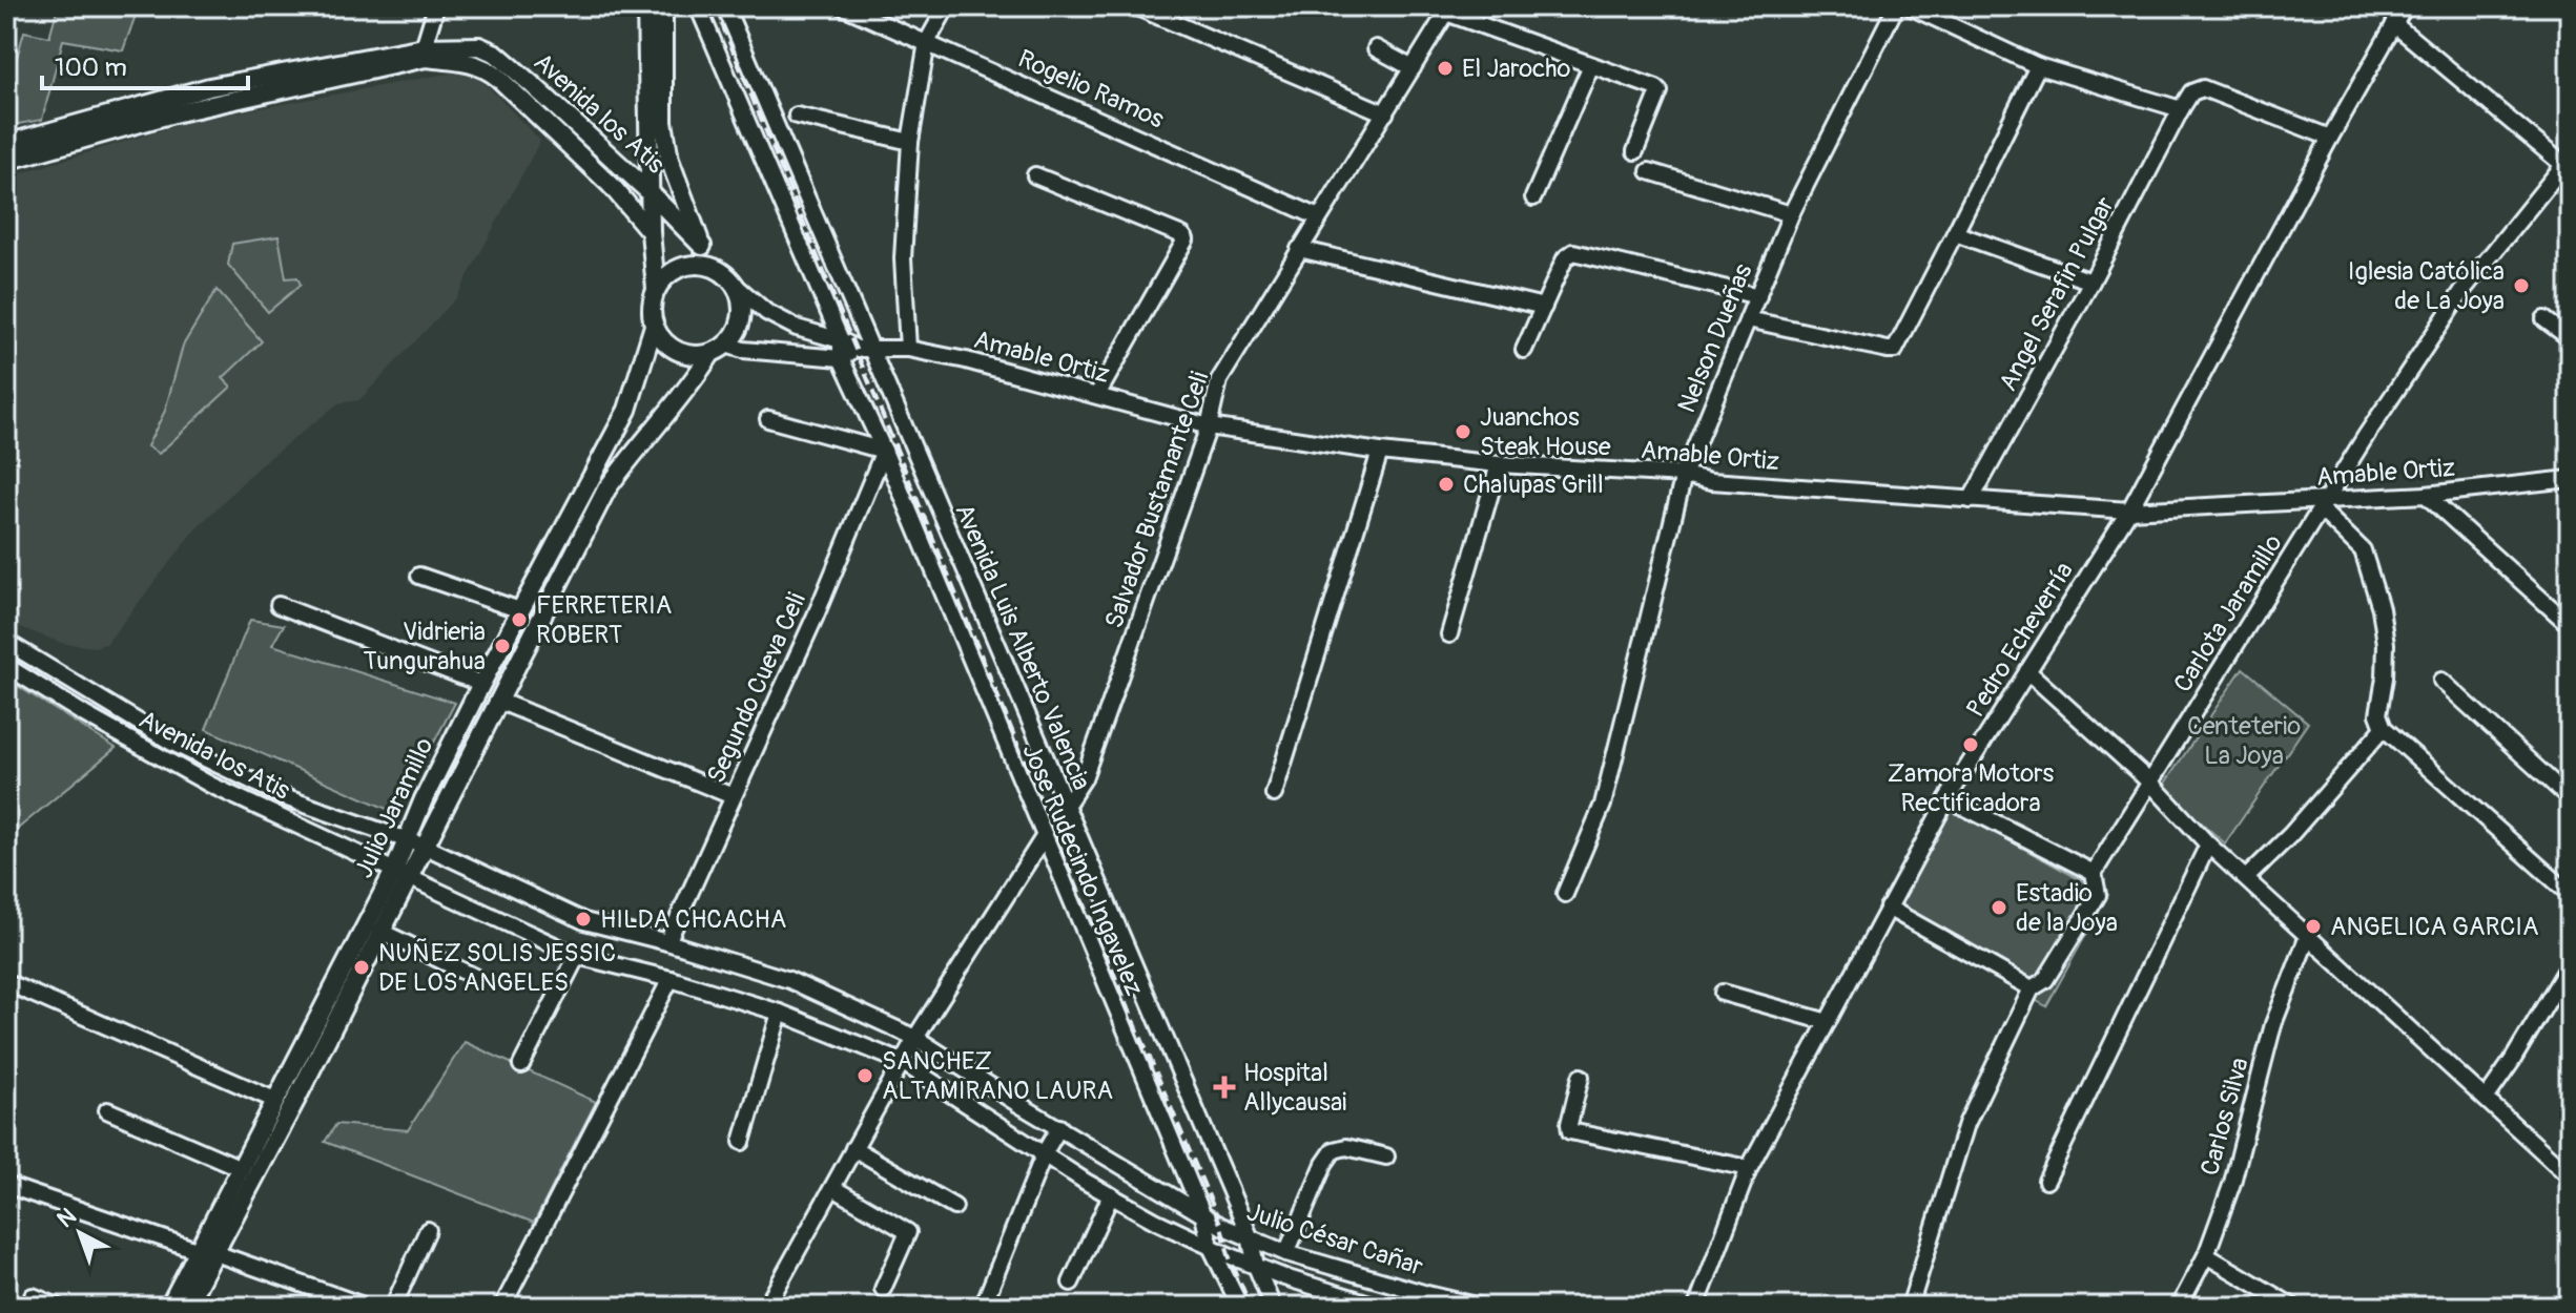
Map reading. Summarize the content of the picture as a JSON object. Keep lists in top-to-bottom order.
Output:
{
  "streets": {
    "main road": ["Avenida los Atis", "Julio Jaramillo"],
    "street": [
      "Rogelio Ramos",
      "Angel Serafin Pulgar",
      "Nelson Dueñas",
      "Amable Ortiz",
      "Salvador Bustamante Celi",
      "Carlota Jaramillo",
      "Pedro Echeverría",
      "Avenida Luis Alberto Valencia",
      "Segundo Cueva Celi",
      "Jose Rudecindo Ingavelez",
      "Carlos Silva",
      "Julio César Cañar"
    ]
  },
  "crossings": [
    ["Rogelio Ramos", "Salvador Bustamante Celi"],
    ["Avenida los Atis", "Julio Jaramillo"],
    ["Avenida los Atis", "Julio César Cañar"],
    ["Angel Serafin Pulgar", "Amable Ortiz"],
    ["Nelson Dueñas", "Amable Ortiz"],
    ["Amable Ortiz", "Salvador Bustamante Celi"],
    ["Amable Ortiz", "Carlota Jaramillo"],
    ["Amable Ortiz", "Pedro Echeverría"],
    ["Amable Ortiz", "Avenida Luis Alberto Valencia"],
    ["Amable Ortiz", "Julio Jaramillo"],
    ["Salvador Bustamante Celi", "Avenida Luis Alberto Valencia"],
    ["Avenida Luis Alberto Valencia", "Julio César Cañar"],
    ["Segundo Cueva Celi", "Jose Rudecindo Ingavelez"],
    ["Segundo Cueva Celi", "Julio César Cañar"],
    ["Julio Jaramillo", "Julio César Cañar"],
    ["Jose Rudecindo Ingavelez", "Julio César Cañar"]
  ],
  "parks": ["Centeterio La Joya"],
  "places": {
    "other": [
      "El Jarocho",
      "Iglesia Católica de La Joya",
      "Juanchos Steak House",
      "Chalupas Grill",
      "FERRETERIA ROBERT",
      "Vidrieria Tungurahua",
      "Zamora Motors Rectificadora",
      "Estadio de la Joya",
      "HILDA CHCACHA",
      "ANGELICA GARCIA",
      "NUÑEZ SOLIS JESSIC DE LOS ANGELES",
      "SANCHEZ ALTAMIRANO LAURA"
    ],
    "health": ["Hospital Allycausai"]
  },
  "scale_bar": "100 m",
  "north": "top left"
}
